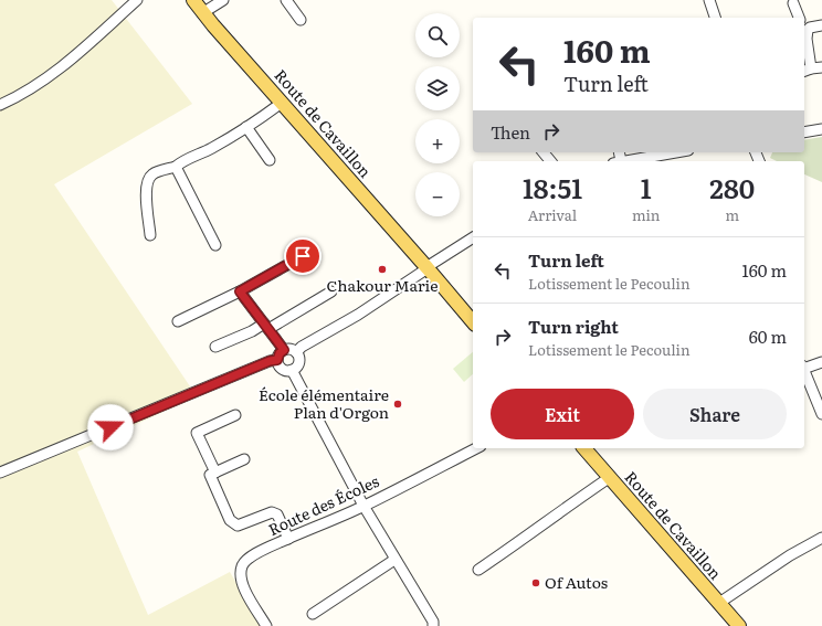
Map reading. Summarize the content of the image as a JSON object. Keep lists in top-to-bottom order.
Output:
{
  "streets": {
    "main road": ["Route de Cavaillon"],
    "street": ["Route des Écoles"]
  },
  "places": ["Chakour Marie", "École élémentaire Plan d'Orgon", "Of Autos"],
  "page": {
    "map_buttons": ["+", "−"],
    "turn": ["160 m", "Turn left"],
    "then": "Then",
    "eta": [
      "18:51",
      "Arrival",
      "1",
      "min",
      "280",
      "m"
    ],
    "list": [
      {
        "name": "Turn left",
        "note": "Lotissement le Pecoulin",
        "value": "160 m"
      },
      {
        "name": "Turn right",
        "note": "Lotissement le Pecoulin",
        "value": "60 m"
      }
    ],
    "buttons": ["Exit", "Share"]
  }
}
